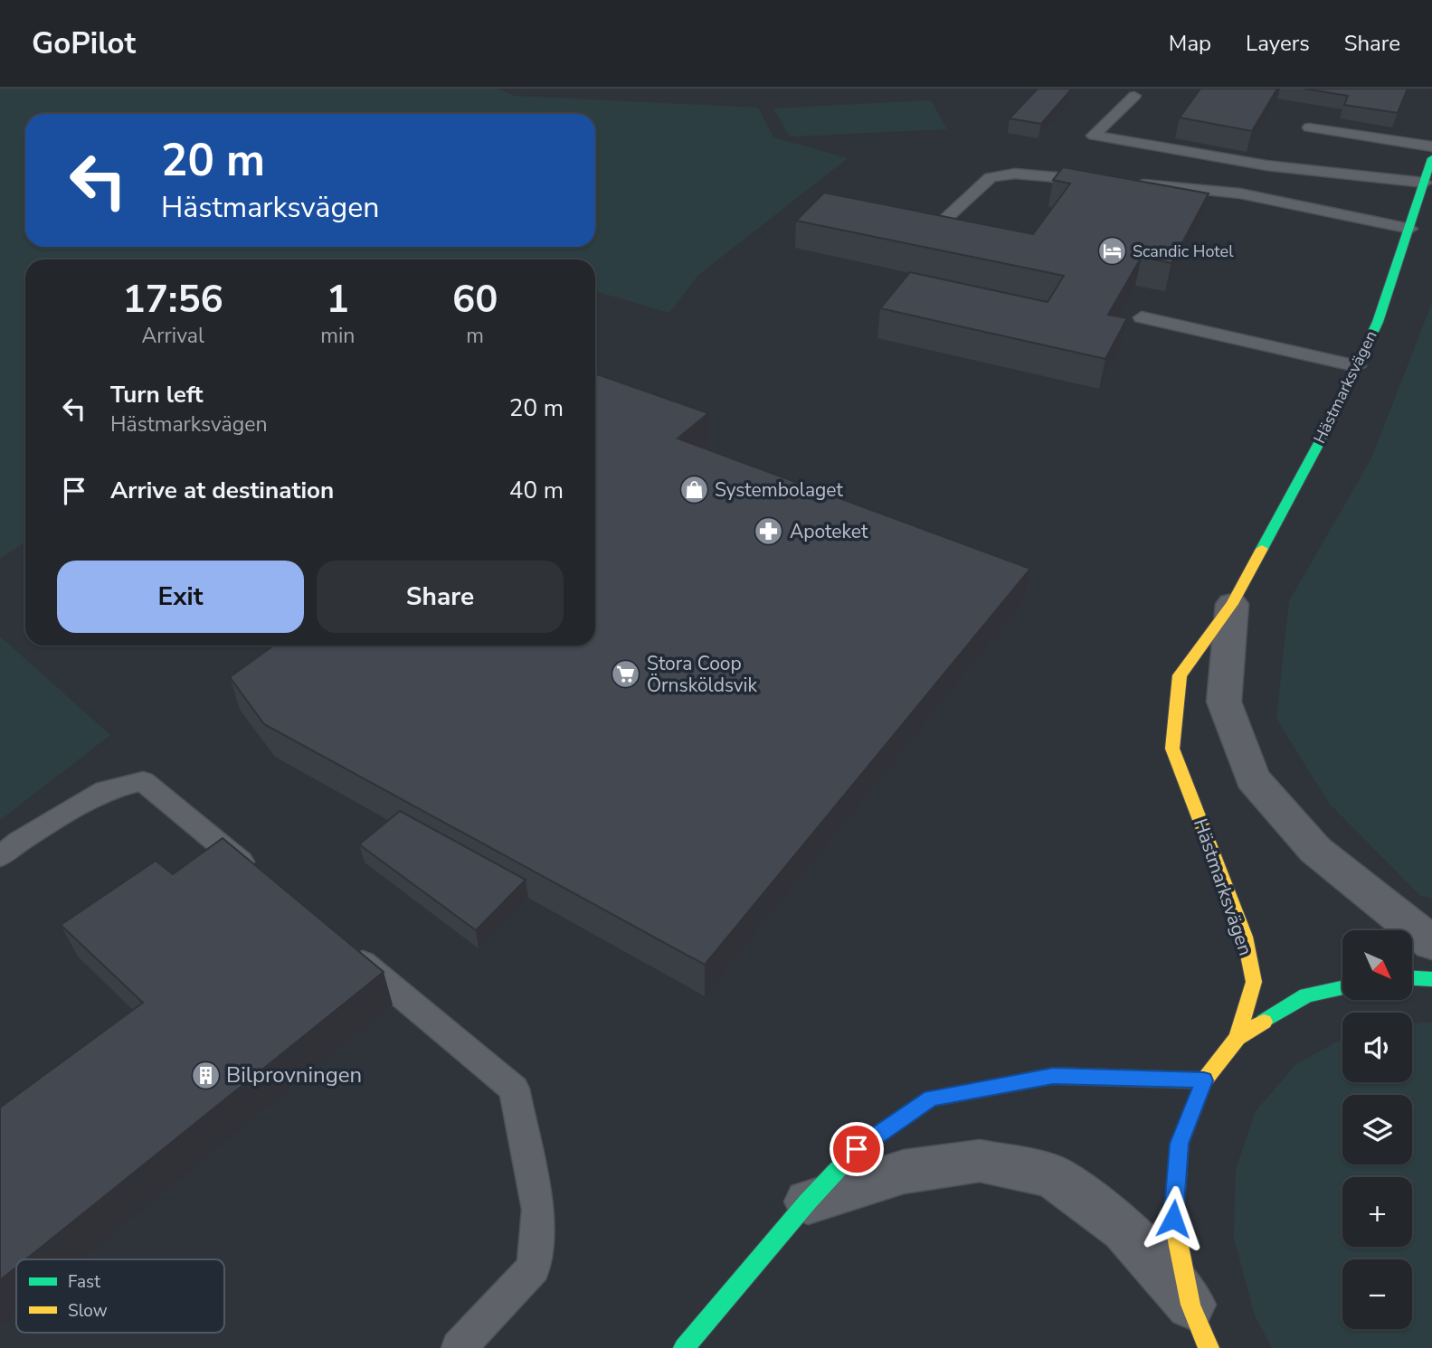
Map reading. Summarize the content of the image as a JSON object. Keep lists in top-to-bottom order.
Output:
{
  "streets": {
    "main road": ["Hästmarksvägen"]
  },
  "places": {
    "hotel": ["Scandic Hotel"],
    "shop": ["Systembolaget"],
    "pharmacy": ["Apoteket"],
    "supermarket": ["Stora Coop Örnsköldsvik"],
    "building": ["Bilprovningen"]
  },
  "legend": ["Fast", "Slow"],
  "north": "bottom right",
  "page": {
    "header": "GoPilot",
    "nav": ["Map", "Layers", "Share"],
    "turn": ["20 m", "Hästmarksvägen"],
    "eta": [
      "17:56",
      "Arrival",
      "1",
      "min",
      "60",
      "m"
    ],
    "list": [
      {
        "name": "Turn left",
        "note": "Hästmarksvägen",
        "value": "20 m"
      },
      {
        "name": "Arrive at destination",
        "value": "40 m"
      }
    ],
    "buttons": ["Exit", "Share"],
    "map_buttons": ["+", "−"]
  }
}
